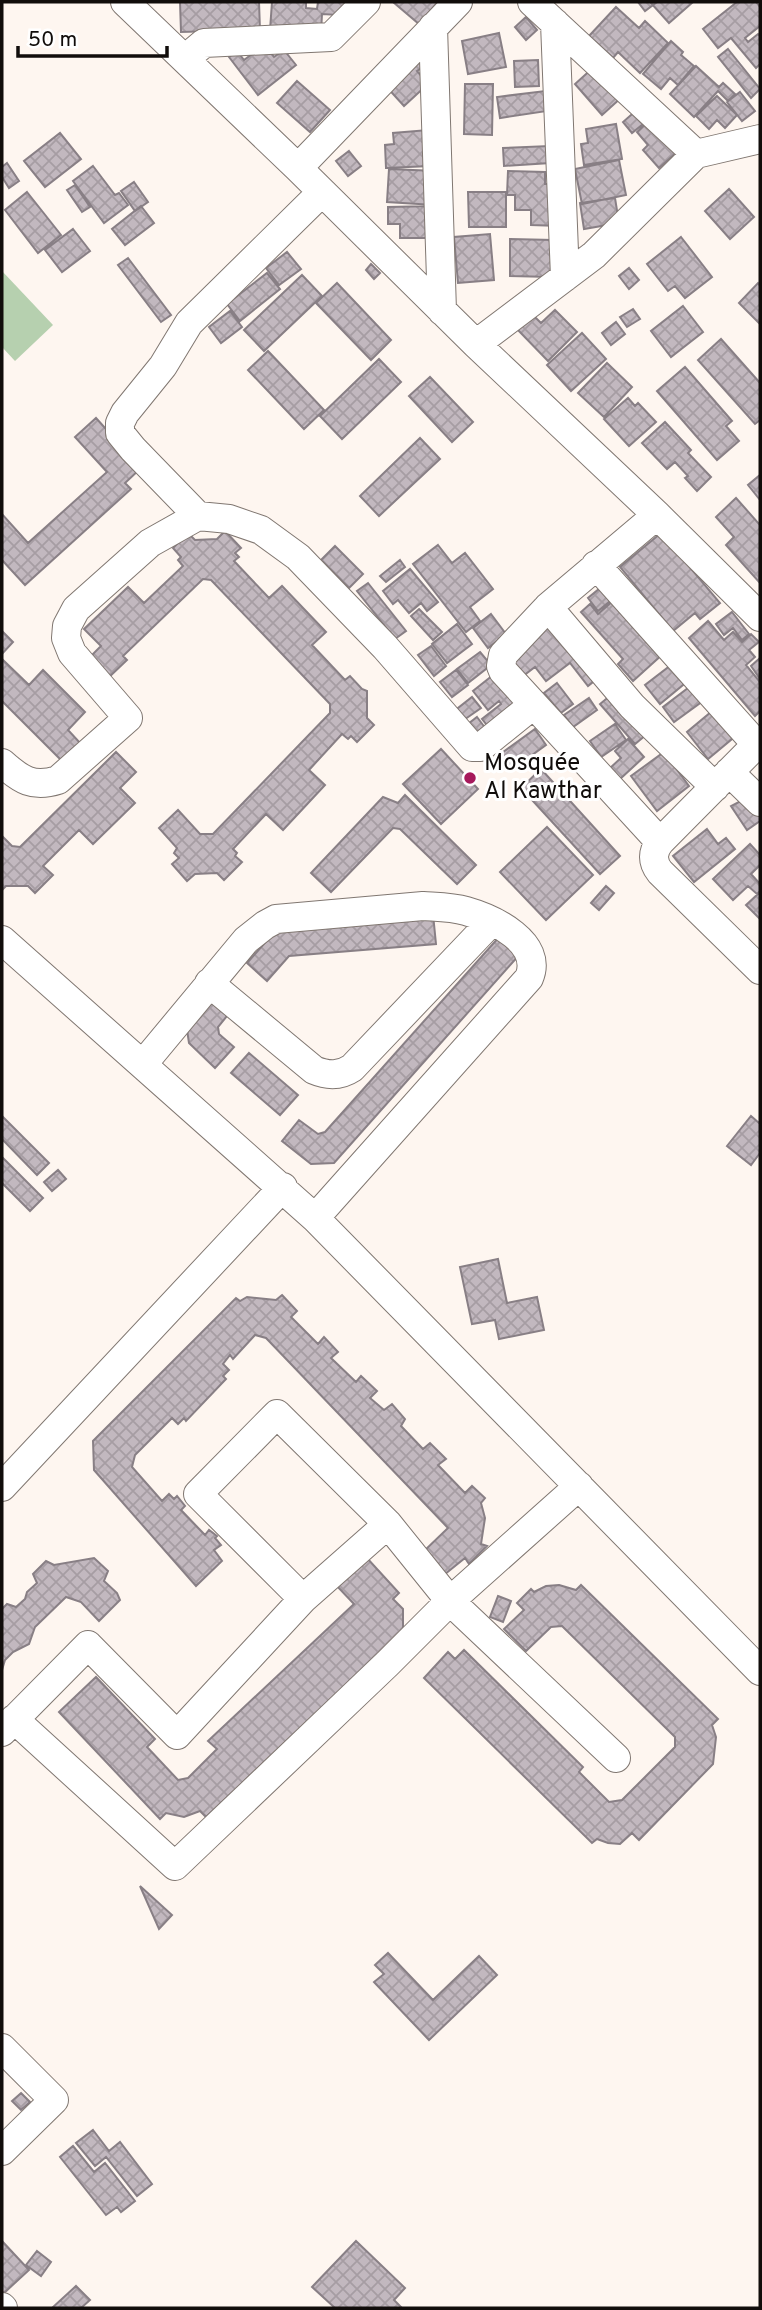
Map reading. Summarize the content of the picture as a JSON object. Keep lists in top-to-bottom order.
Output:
{
  "places": ["Mosquée Al Kawthar"],
  "scale_bar": "50 m"
}
